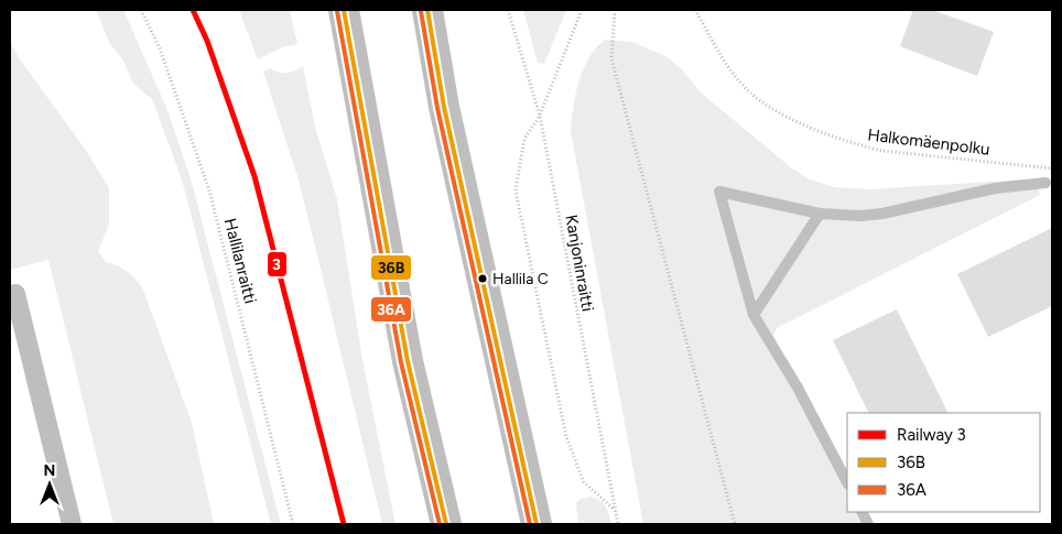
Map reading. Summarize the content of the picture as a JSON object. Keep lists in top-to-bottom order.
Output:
{
  "streets": {
    "path": ["Halkomäenpolku", "Hallilanraitti", "Kanjoninraitti"]
  },
  "places": ["Hallila C"],
  "lines": ["rail line 3", "transit line 36B", "transit line 36A"],
  "legend": ["Railway 3", "36B", "36A"],
  "north": "top"
}
